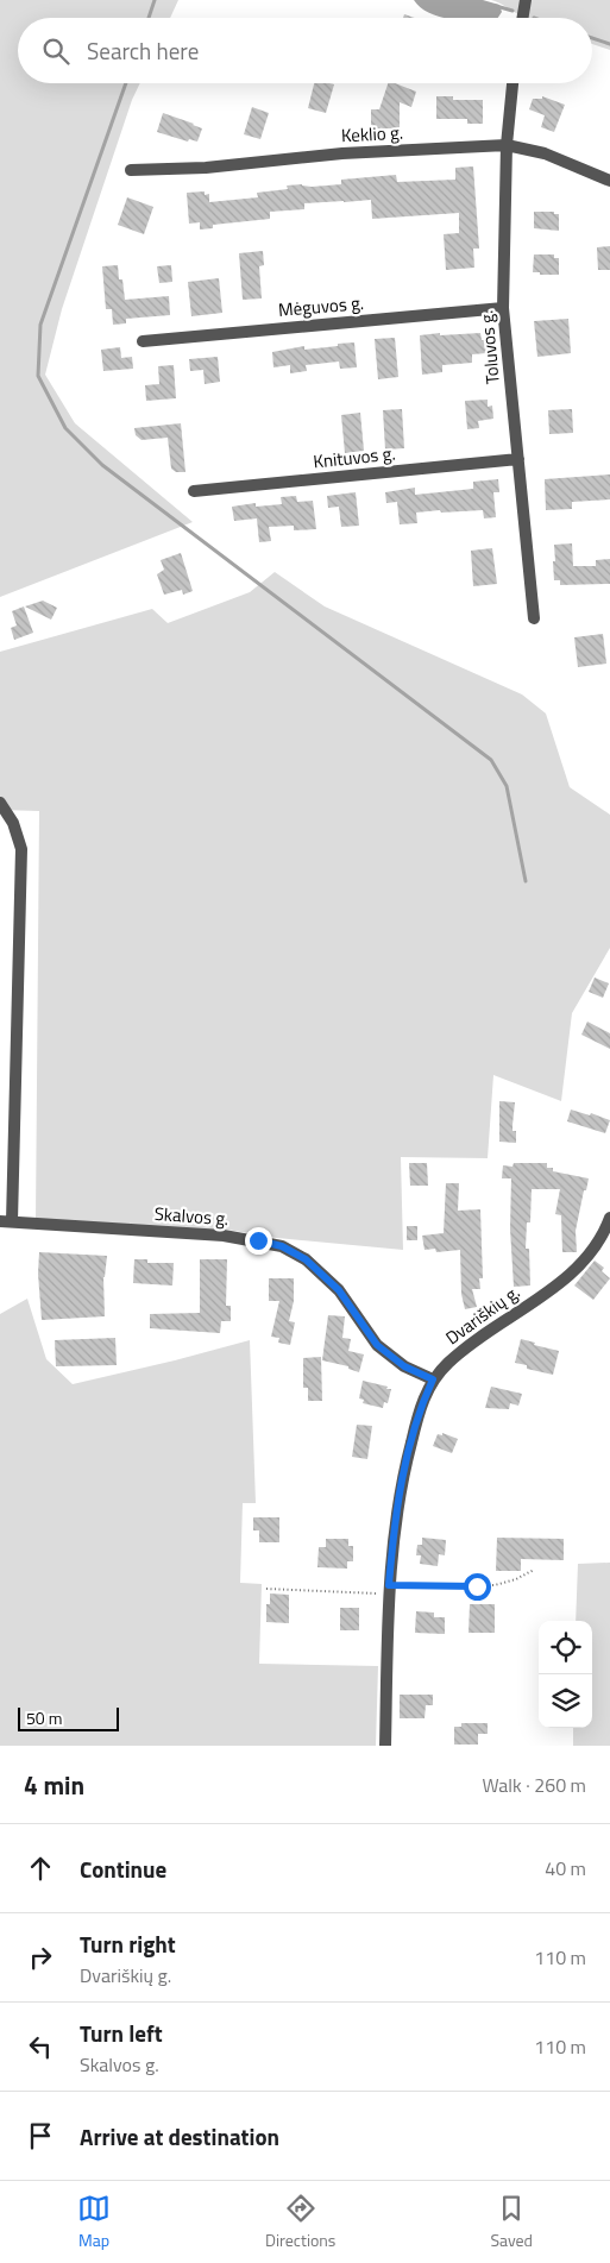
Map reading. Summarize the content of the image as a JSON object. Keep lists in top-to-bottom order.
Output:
{
  "streets": {
    "street": [
      "Keklio g.",
      "Mėguvos g.",
      "Toluvos g.",
      "Knituvos g.",
      "Skalvos g.",
      "Dvariškių g."
    ]
  },
  "crossings": [
    ["Keklio g.", "Toluvos g."],
    ["Mėguvos g.", "Toluvos g."],
    ["Toluvos g.", "Knituvos g."],
    ["Skalvos g.", "Dvariškių g."]
  ],
  "scale_bar": "50 m",
  "page": {
    "search": "Search here",
    "scale": "50 m",
    "heading": ["4 min", "Walk · 260 m"],
    "list": [
      ["Continue", "40 m"],
      ["Turn right", "Dvariškių g.", "110 m"],
      ["Turn left", "Skalvos g.", "110 m"],
      "Arrive at destination"
    ],
    "nav": ["Map", "Directions", "Saved"]
  }
}
